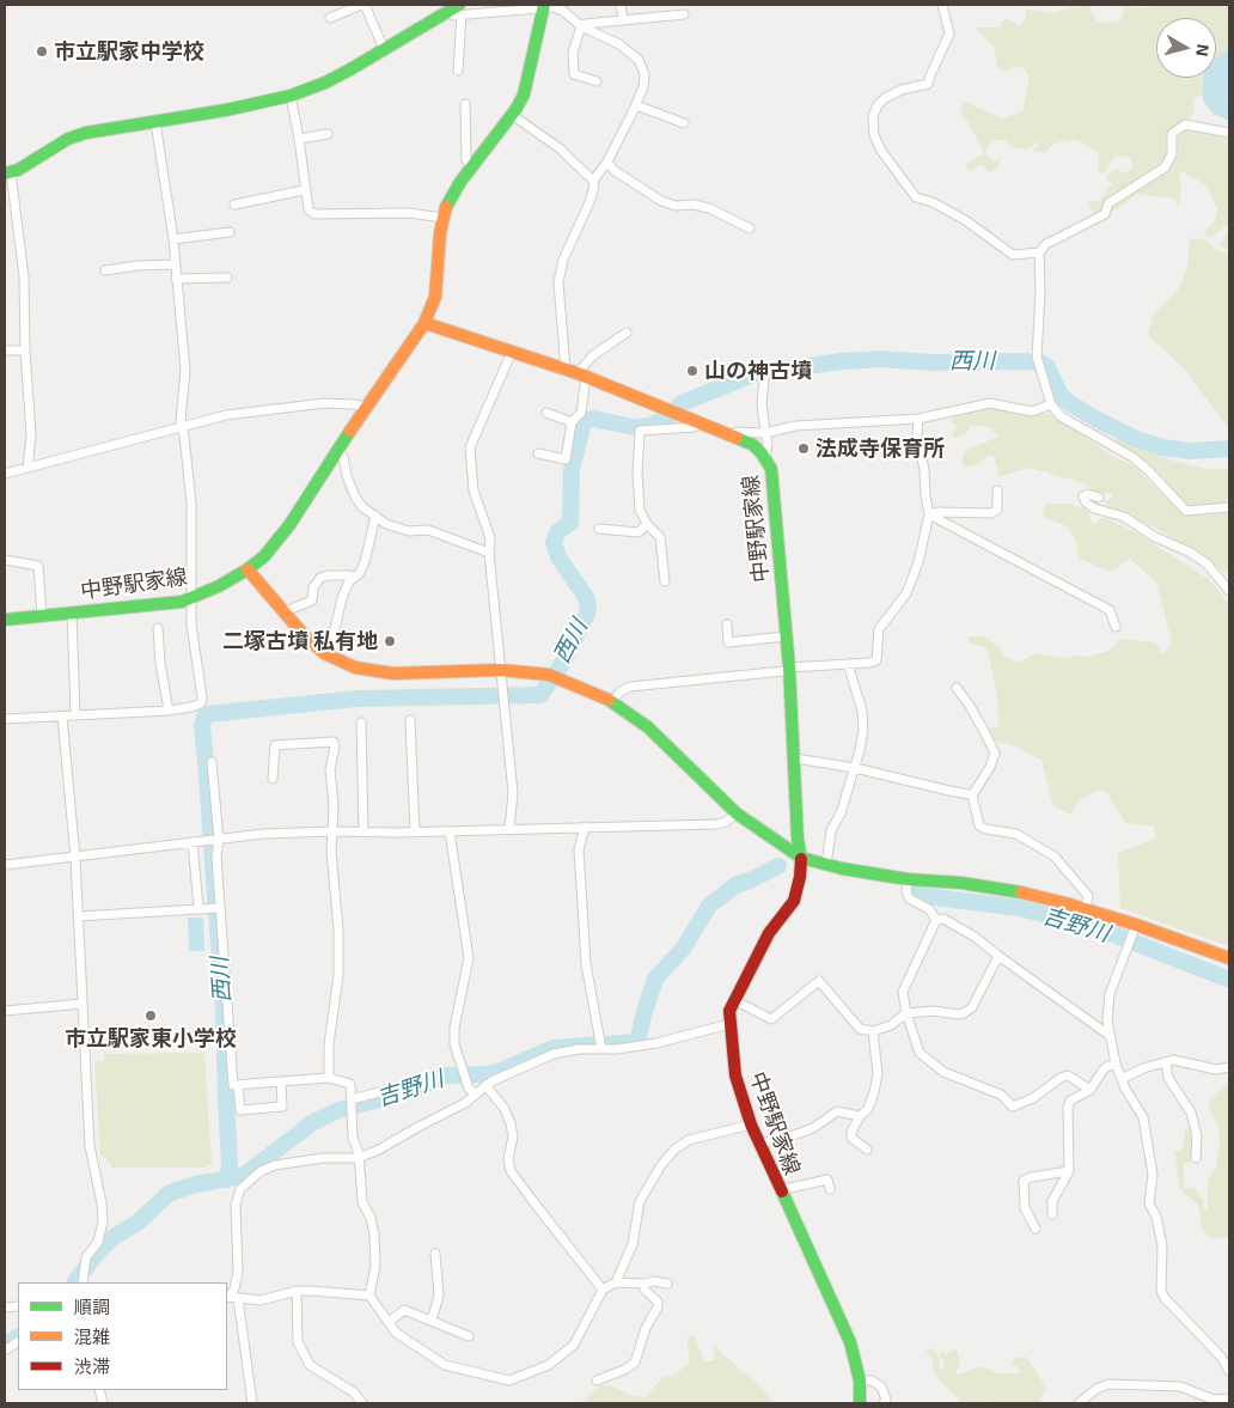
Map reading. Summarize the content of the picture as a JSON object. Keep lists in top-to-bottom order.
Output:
{
  "streets": {
    "main road": ["中野駅家線"]
  },
  "water": ["西川", "吉野川"],
  "places": [
    "市立駅家中学校",
    "山の神古墳",
    "法成寺保育所",
    "二塚古墳 私有地",
    "市立駅家東小学校"
  ],
  "legend": ["順調", "混雑", "渋滞"],
  "north": "right"
}
